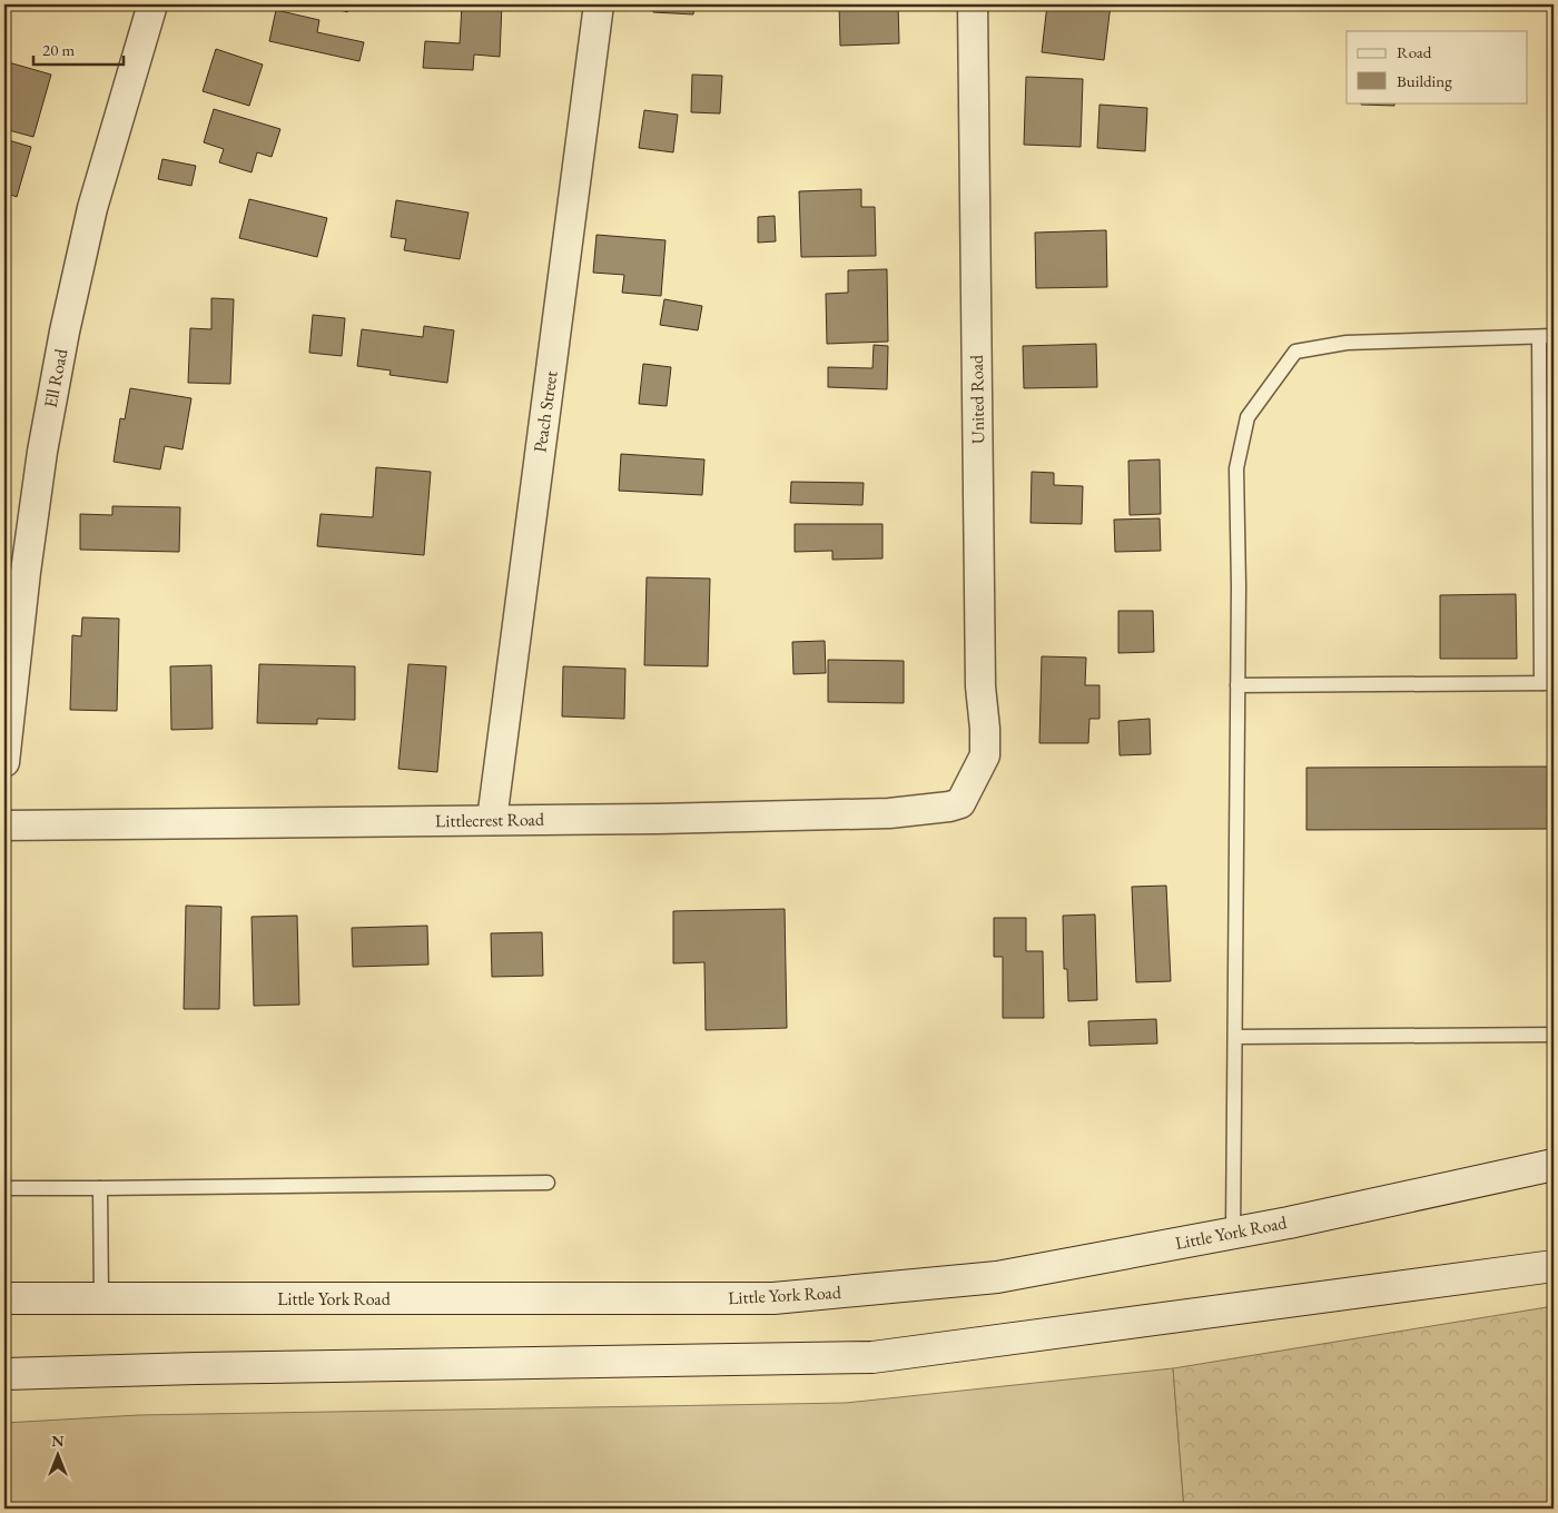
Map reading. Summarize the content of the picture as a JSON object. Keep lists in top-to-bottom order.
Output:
{
  "streets": {
    "main road": ["Little York Road"],
    "street": [
      "Ell Road",
      "United Road",
      "Peach Street",
      "Littlecrest Road"
    ]
  },
  "crossings": [
    ["United Road", "Littlecrest Road"],
    ["Peach Street", "Littlecrest Road"]
  ],
  "legend": ["Road", "Building"],
  "scale_bar": "20 m",
  "north": "top"
}
